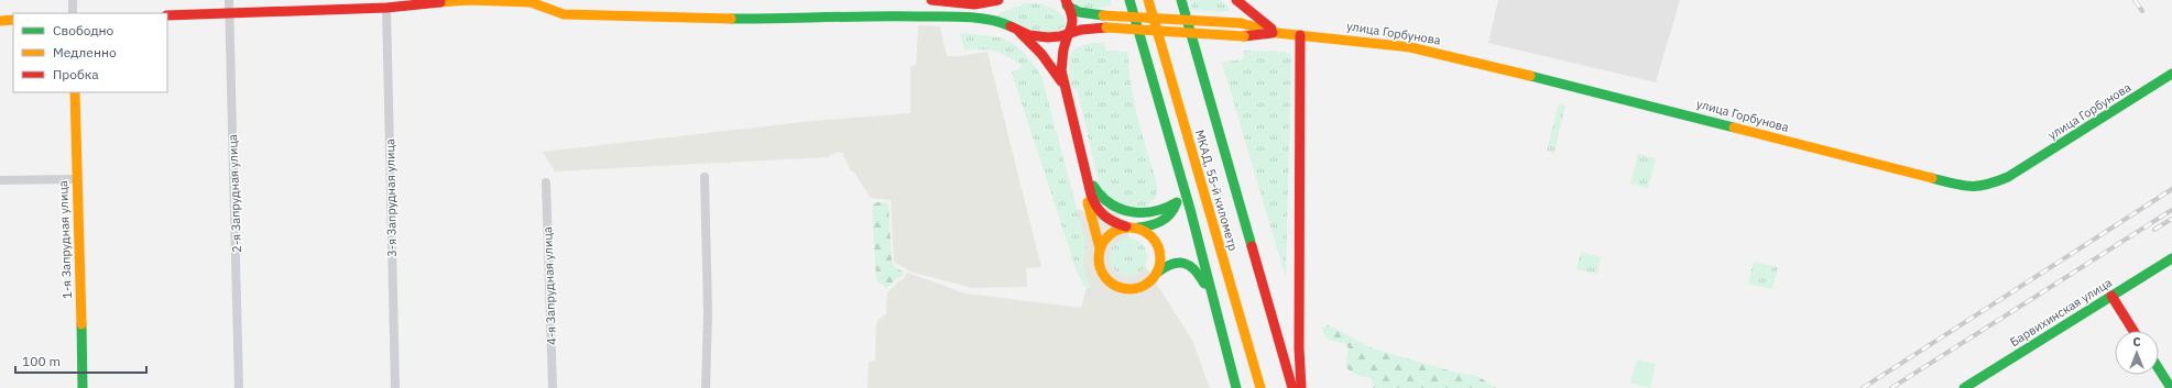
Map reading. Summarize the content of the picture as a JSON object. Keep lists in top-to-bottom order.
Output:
{
  "streets": {
    "main road": [
      "улица Горбунова",
      "МКАД, 55-й километр",
      "1-я Запрудная улица",
      "Барвихинская улица"
    ],
    "street": ["2-я Запрудная улица", "3-я Запрудная улица", "4-я Запрудная улица"]
  },
  "crossings": [
    ["улица Горбунова", "2-я Запрудная улица"],
    ["улица Горбунова", "3-я Запрудная улица"]
  ],
  "legend": ["Свободно", "Медленно", "Пробка"],
  "scale_bar": "100 m",
  "north": "top"
}
